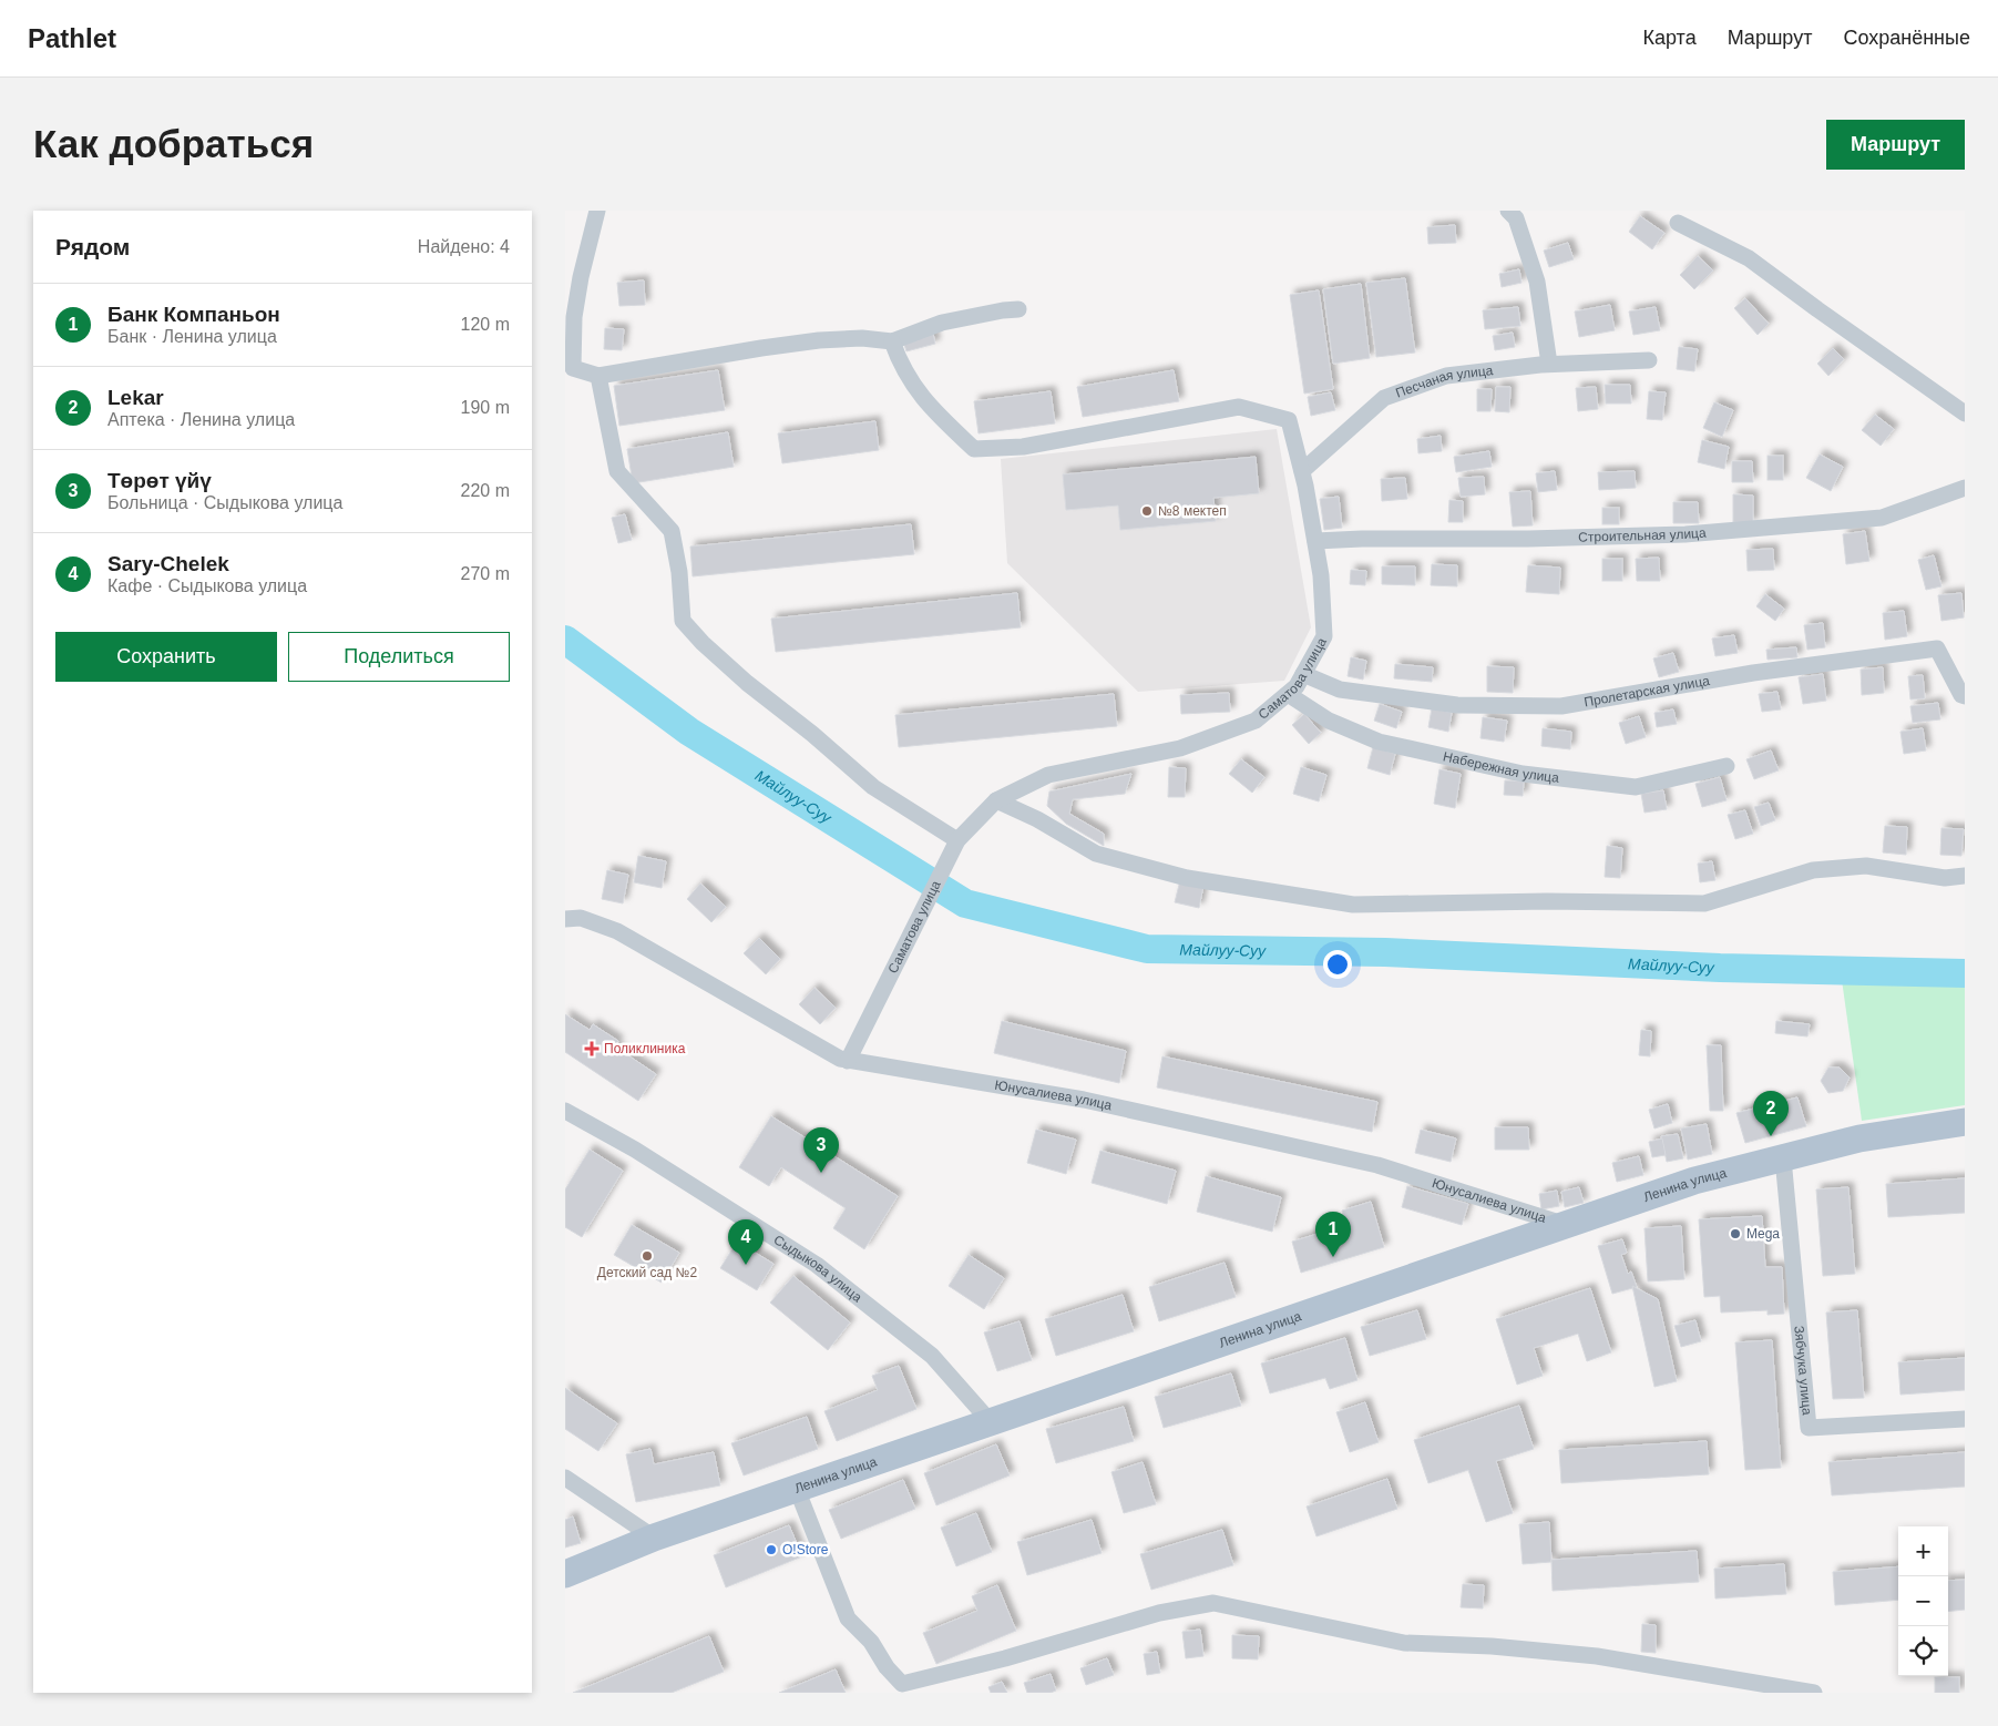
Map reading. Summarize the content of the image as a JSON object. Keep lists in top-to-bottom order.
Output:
{
  "streets": {
    "main road": ["Ленина улица"],
    "street": [
      "Песчаная улица",
      "Строительная улица",
      "Саматова улица",
      "Пролетарская улица",
      "Набережная улица",
      "Юнусалиева улица",
      "Сыдыкова улица",
      "Зябчука улица"
    ]
  },
  "crossings": [
    ["Песчаная улица", "Саматова улица"],
    ["Строительная улица", "Саматова улица"],
    ["Саматова улица", "Пролетарская улица"],
    ["Саматова улица", "Набережная улица"],
    ["Саматова улица", "Юнусалиева улица"],
    ["Юнусалиева улица", "Ленина улица"],
    ["Ленина улица", "Сыдыкова улица"],
    ["Ленина улица", "Зябчука улица"]
  ],
  "water": ["Майлуу-Суу"],
  "places": {
    "other": [
      "№8 мектеп",
      "Mega",
      "Детский сад №2",
      "O!Store"
    ],
    "health": ["Поликлиника"]
  },
  "page": {
    "header": "Pathlet",
    "nav": ["Карта", "Маршрут", "Сохранённые"],
    "buttons": [
      "Маршрут",
      ["Сохранить", "Поделиться"]
    ],
    "title": "Как добраться",
    "heading": ["Рядом", "Найдено: 4"],
    "list": [
      {
        "mark": "1",
        "name": "Банк Компаньон",
        "note": "Банк · Ленина улица",
        "value": "120 m"
      },
      {
        "mark": "2",
        "name": "Lekar",
        "note": "Аптека · Ленина улица",
        "value": "190 m"
      },
      {
        "mark": "3",
        "name": "Төрөт үйү",
        "note": "Больница · Сыдыкова улица",
        "value": "220 m"
      },
      {
        "mark": "4",
        "name": "Sary-Chelek",
        "note": "Кафе · Сыдыкова улица",
        "value": "270 m"
      }
    ],
    "pins": [
      "2",
      "3",
      "1",
      "4"
    ],
    "map_buttons": ["+", "−"]
  }
}
